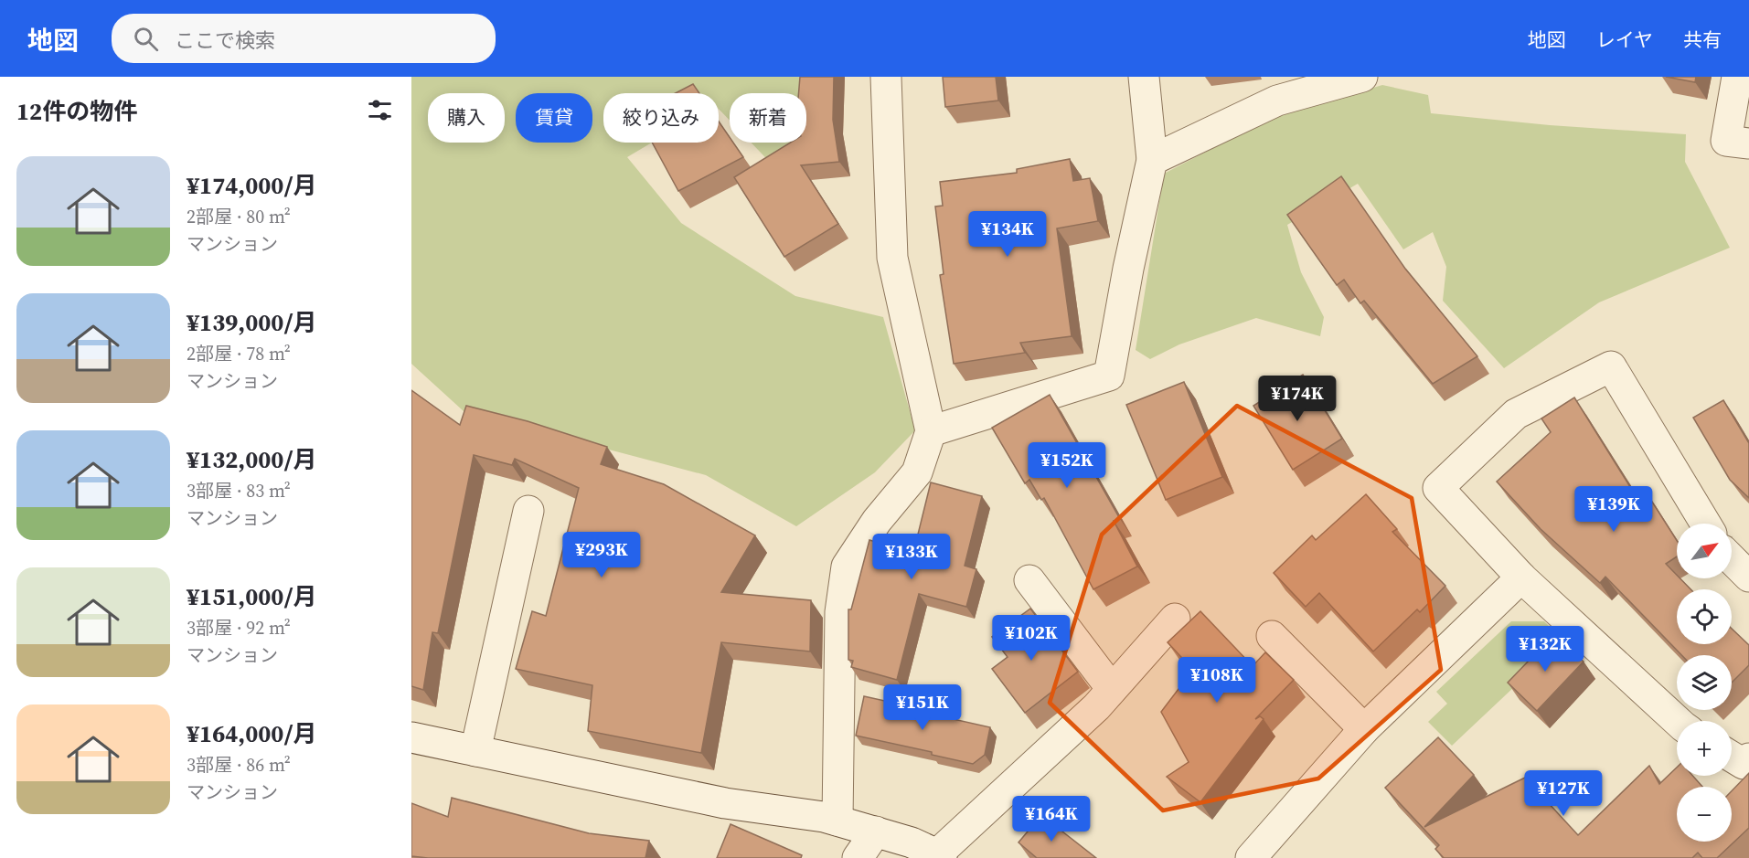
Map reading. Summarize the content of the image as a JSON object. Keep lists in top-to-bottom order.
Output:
{
  "north": "top right",
  "page": {
    "header": "地図",
    "search": "ここで検索",
    "nav": ["地図", "レイヤ", "共有"],
    "heading": "12件の物件",
    "chip": [
      "購入",
      "賃貸",
      "絞り込み",
      "新着"
    ],
    "list": [
      {
        "name": "¥174,000/月",
        "note": "2部屋 · 80 m² · マンション"
      },
      {
        "name": "¥139,000/月",
        "note": "2部屋 · 78 m² · マンション"
      },
      {
        "name": "¥132,000/月",
        "note": "3部屋 · 83 m² · マンション"
      },
      {
        "name": "¥151,000/月",
        "note": "3部屋 · 92 m² · マンション"
      },
      {
        "name": "¥164,000/月",
        "note": "3部屋 · 86 m² · マンション"
      }
    ],
    "price": [
      "¥134K",
      "¥174K",
      "¥152K",
      "¥139K",
      "¥293K",
      "¥133K",
      "¥102K",
      "¥132K",
      "¥108K",
      "¥151K",
      "¥127K",
      "¥164K"
    ],
    "map_buttons": ["+", "−"]
  }
}
